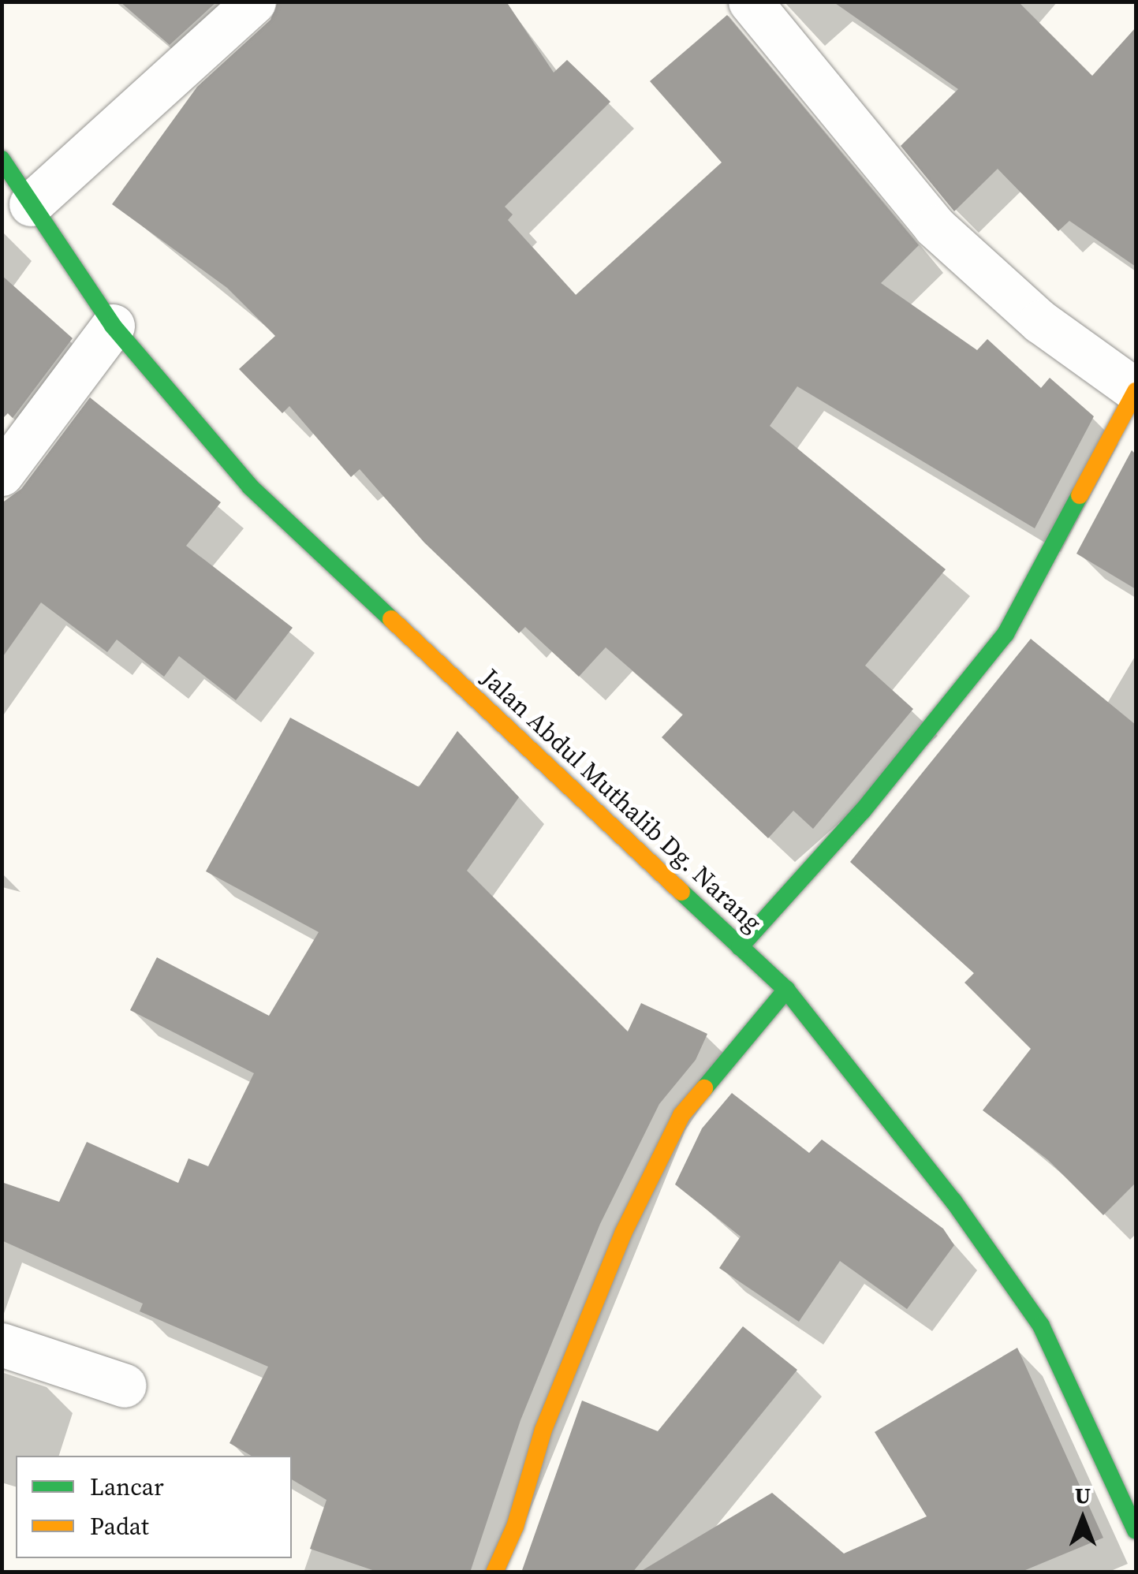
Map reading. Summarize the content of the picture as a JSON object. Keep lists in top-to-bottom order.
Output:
{
  "streets": {
    "main road": ["Jalan Abdul Muthalib Dg. Narang"]
  },
  "legend": ["Lancar", "Padat"],
  "north": "top"
}
